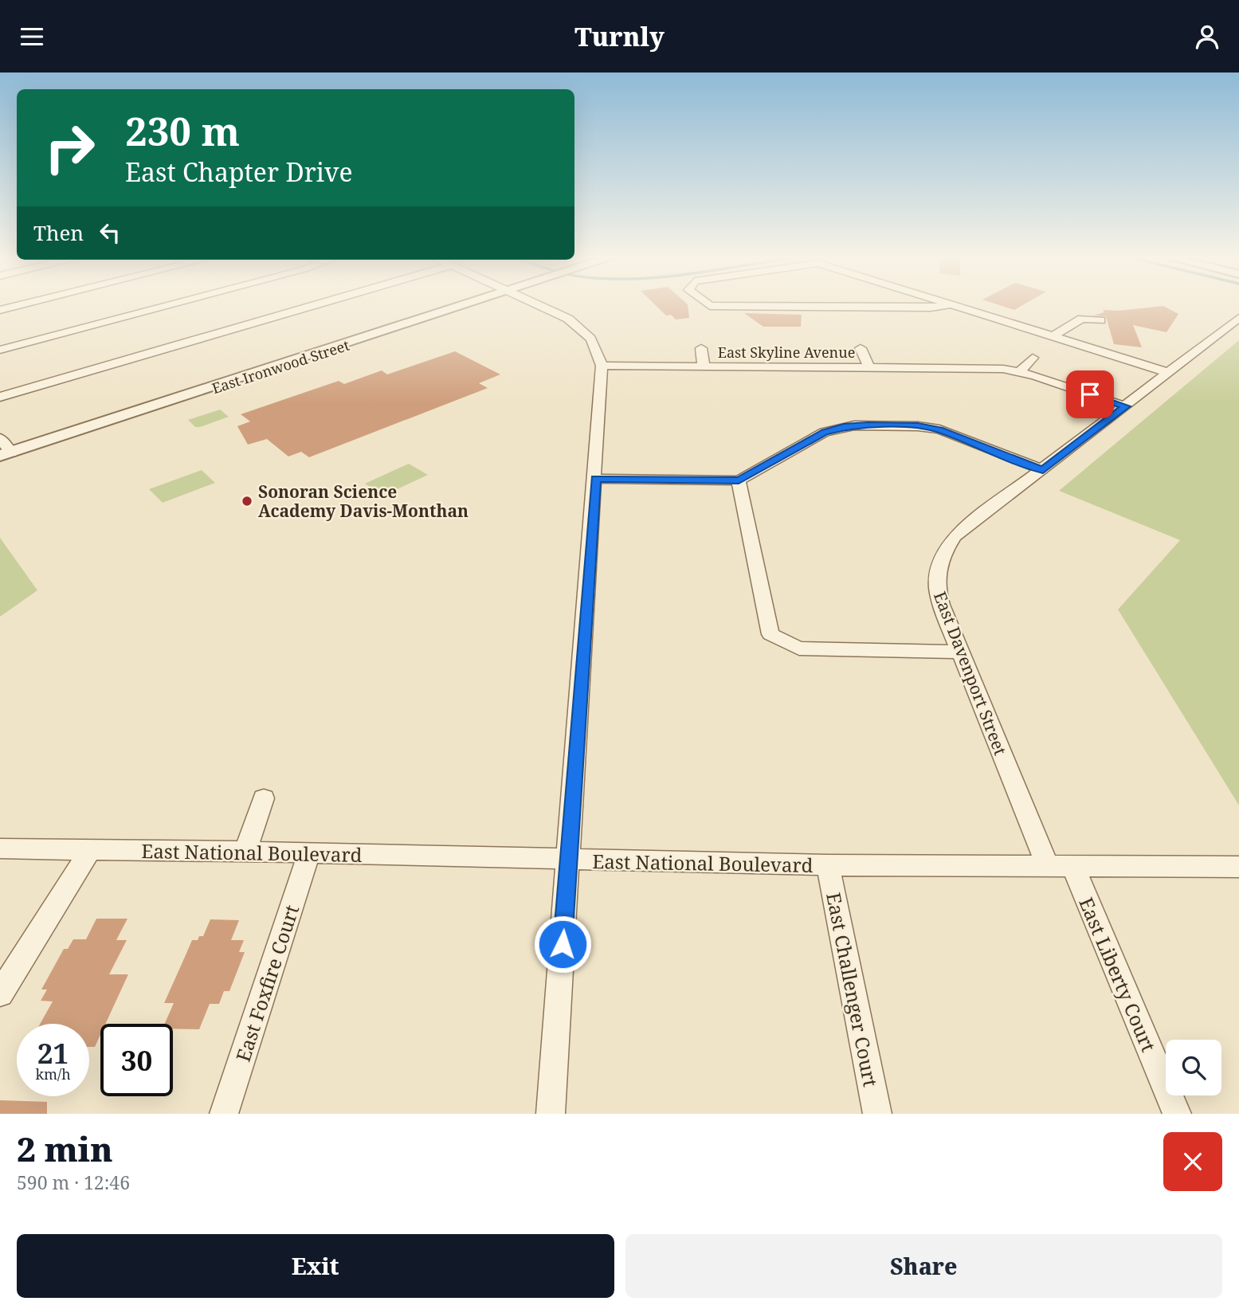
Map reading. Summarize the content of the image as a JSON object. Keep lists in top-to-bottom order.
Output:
{
  "streets": {
    "street": [
      "East Skyline Avenue",
      "East Ironwood Street",
      "East Davenport Street",
      "East National Boulevard",
      "East Liberty Court",
      "East Foxfire Court",
      "East Challenger Court"
    ]
  },
  "crossings": [
    ["East Skyline Avenue", "East Davenport Street"],
    ["East Davenport Street", "East National Boulevard"],
    ["East National Boulevard", "East Liberty Court"],
    ["East National Boulevard", "East Foxfire Court"],
    ["East National Boulevard", "East Challenger Court"]
  ],
  "places": ["Sonoran Science Academy Davis-Monthan"],
  "page": {
    "header": "Turnly",
    "turn": ["230 m", "East Chapter Drive"],
    "then": "Then",
    "speed": "21 km/h",
    "limit": "30",
    "heading": ["2 min", "590 m · 12:46"],
    "buttons": ["Exit", "Share"]
  }
}
